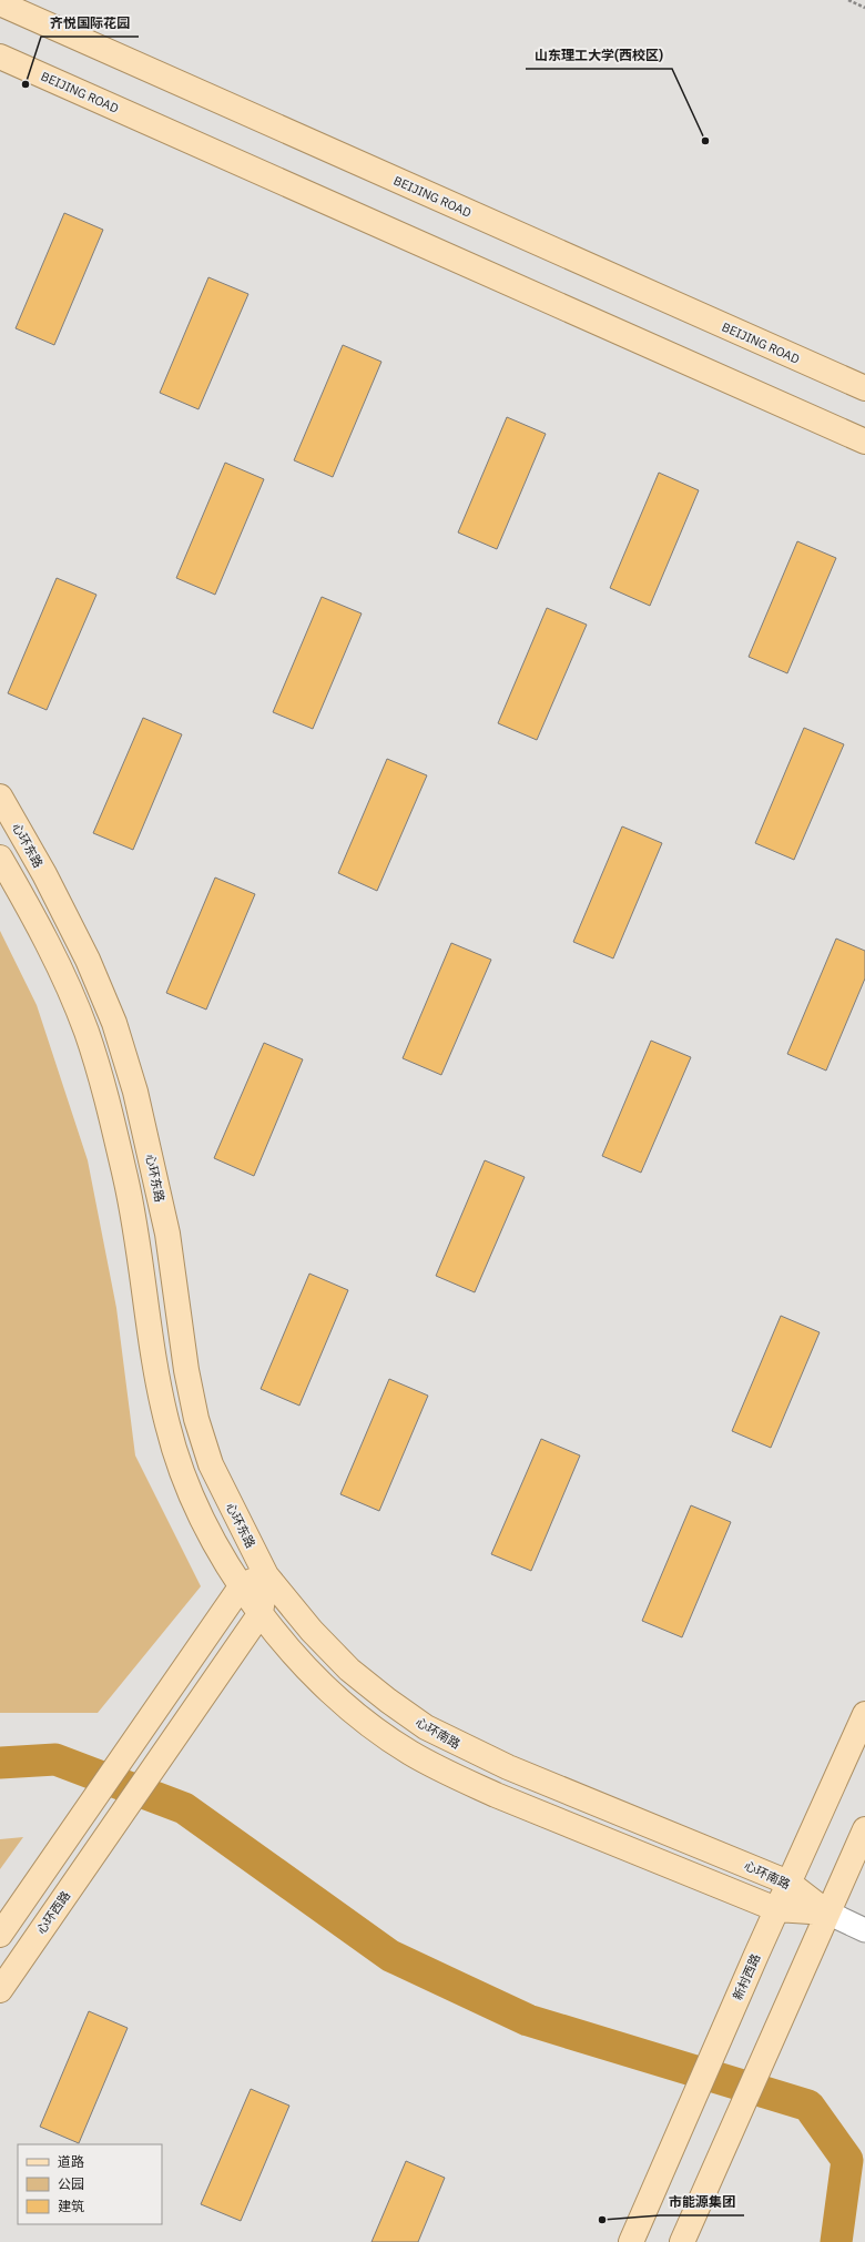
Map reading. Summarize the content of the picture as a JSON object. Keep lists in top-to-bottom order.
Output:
{
  "streets": {
    "main road": [
      "BEIJING ROAD",
      "心环东路",
      "心环南路",
      "心环西路",
      "新村西路"
    ]
  },
  "crossings": [
    ["心环东路", "心环南路"],
    ["心环南路", "新村西路"]
  ],
  "places": ["齐悦国际花园", "山东理工大学(西校区)", "市能源集团"],
  "legend": ["道路", "公园", "建筑"]
}
